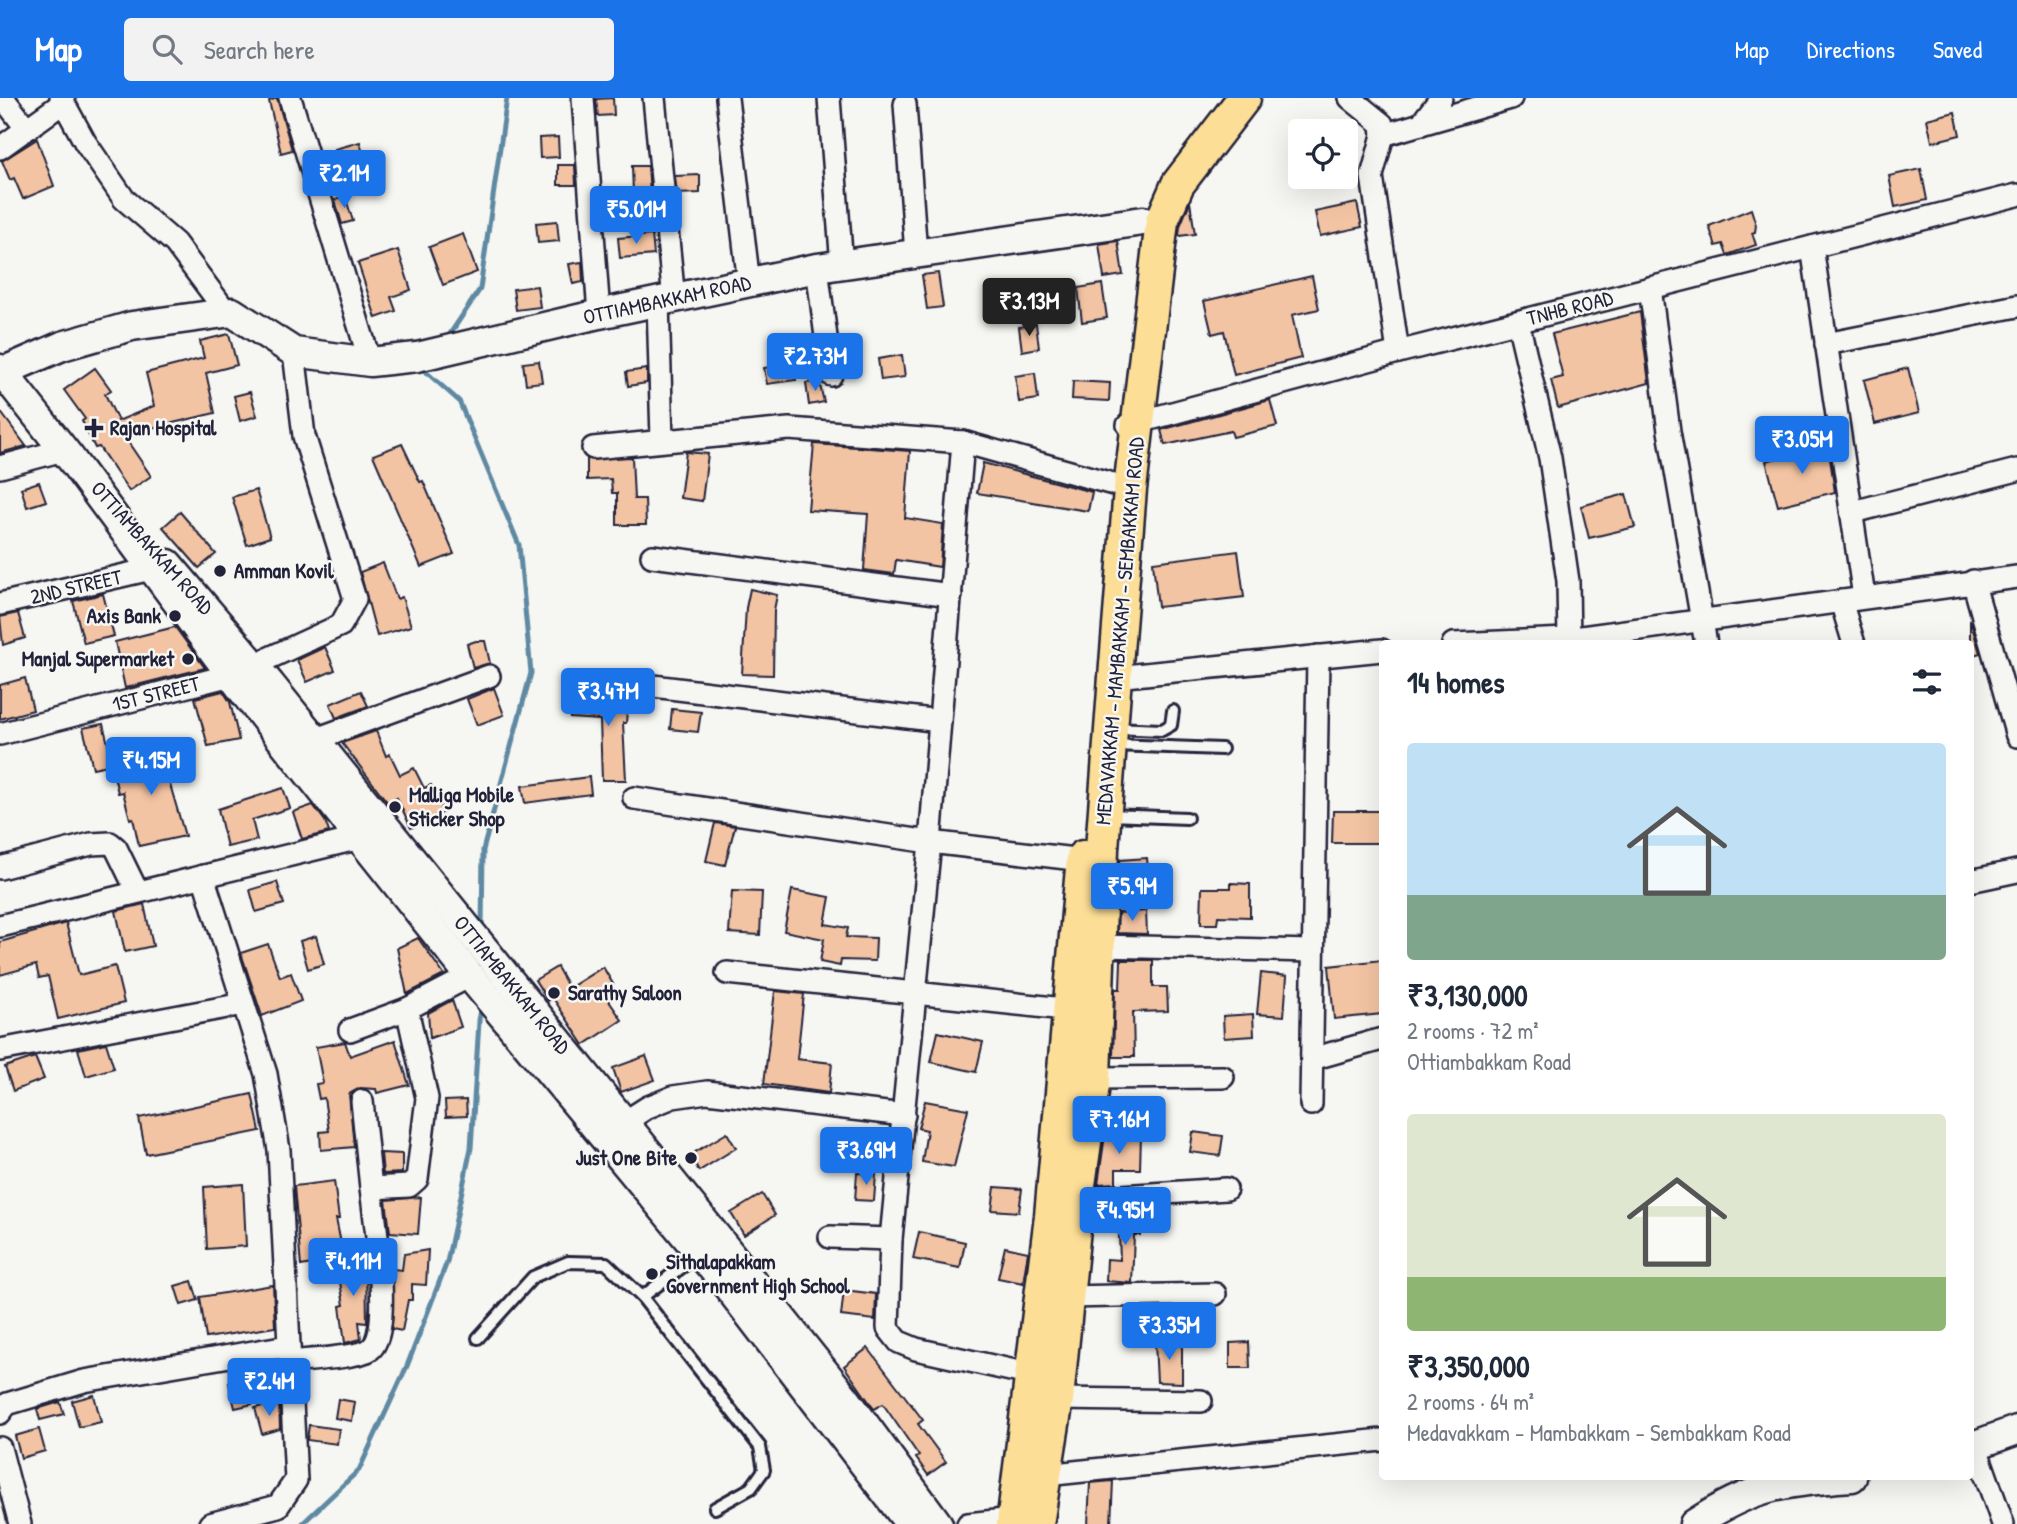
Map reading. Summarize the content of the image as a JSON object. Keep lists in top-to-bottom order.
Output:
{
  "streets": {
    "main road": ["MEDAVAKKAM - MAMBAKKAM - SEMBAKKAM ROAD"],
    "street": [
      "OTTIAMBAKKAM ROAD",
      "TNHB ROAD",
      "2ND STREET",
      "1ST STREET"
    ]
  },
  "crossings": [
    ["OTTIAMBAKKAM ROAD", "2ND STREET"],
    ["OTTIAMBAKKAM ROAD", "MEDAVAKKAM - MAMBAKKAM - SEMBAKKAM ROAD"],
    ["OTTIAMBAKKAM ROAD", "1ST STREET"],
    ["TNHB ROAD", "MEDAVAKKAM - MAMBAKKAM - SEMBAKKAM ROAD"]
  ],
  "places": {
    "health": ["Rajan Hospital"],
    "other": [
      "Amman Kovil",
      "Axis Bank",
      "Manjal Supermarket",
      "Malliga Mobile Sticker Shop",
      "Sarathy Saloon",
      "Just One Bite",
      "Sithalapakkam Government High School"
    ]
  },
  "page": {
    "header": "Map",
    "search": "Search here",
    "nav": ["Map", "Directions", "Saved"],
    "price": [
      "₹2.1M",
      "₹5.01M",
      "₹3.13M",
      "₹2.73M",
      "₹3.05M",
      "₹3.47M",
      "₹4.15M",
      "₹5.9M",
      "₹7.16M",
      "₹3.69M",
      "₹4.95M",
      "₹4.11M",
      "₹3.35M",
      "₹2.4M"
    ],
    "heading": "14 homes",
    "list": [
      {
        "name": "₹3,130,000",
        "note": "2 rooms · 72 m² · Ottiambakkam Road"
      },
      {
        "name": "₹3,350,000",
        "note": "2 rooms · 64 m² · Medavakkam - Mambakkam - Sembakkam Road"
      }
    ]
  }
}
